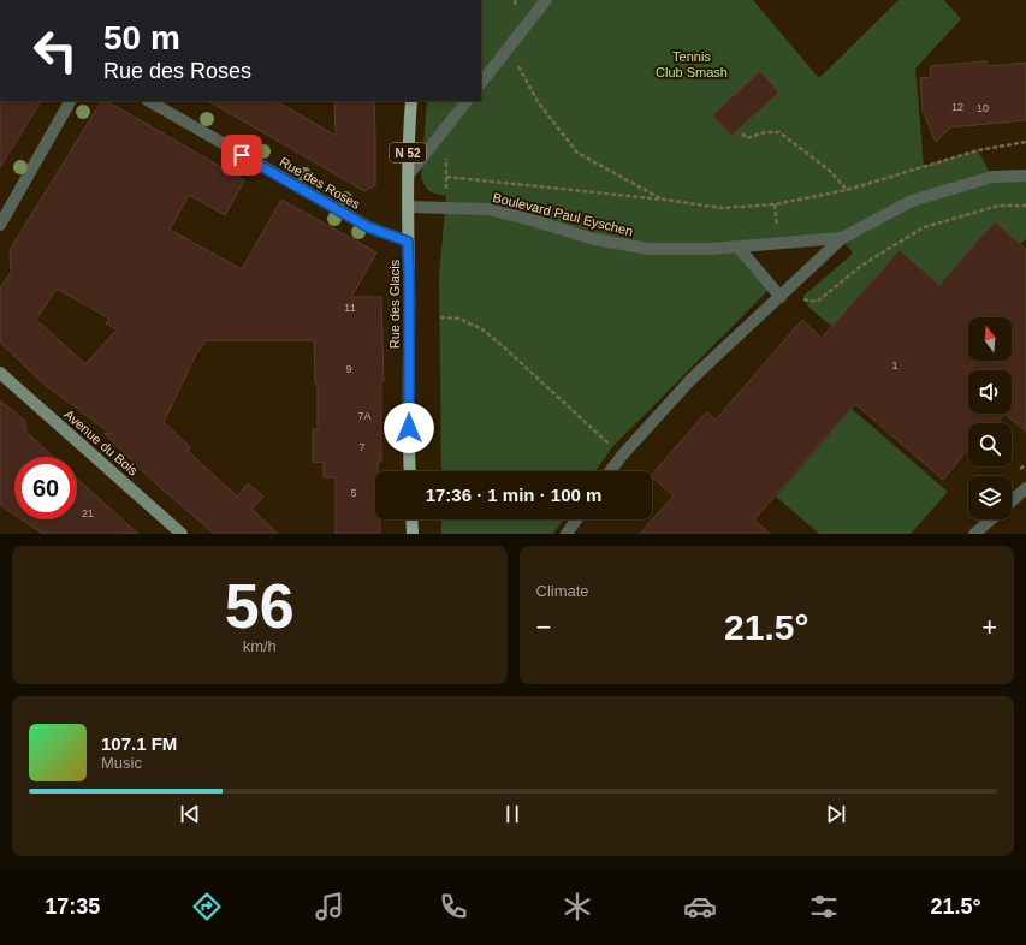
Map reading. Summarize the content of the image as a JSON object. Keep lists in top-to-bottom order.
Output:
{
  "streets": {
    "main road": ["N 52", "Rue des Glacis", "Avenue du Bois"],
    "street": ["Rue des Roses", "Boulevard Paul Eyschen"]
  },
  "crossings": [
    ["Rue des Roses", "Rue des Glacis"],
    ["Boulevard Paul Eyschen", "Rue des Glacis"]
  ],
  "parks": ["Tennis Club Smash"],
  "house_numbers": [
    "12",
    "10",
    "11",
    "1",
    "9",
    "7A",
    "7",
    "5",
    "21"
  ],
  "north": "top",
  "page": {
    "turn": ["50 m", "Rue des Roses"],
    "limit": "60",
    "trip": "17:36 · 1 min · 100 m",
    "tile": [
      ["56", "km/h"],
      "Climate"
    ],
    "heat": ["−", "21.5°", "+"],
    "song": ["107.1 FM", "Music"],
    "tabs": ["17:35", "21.5°"]
  }
}
